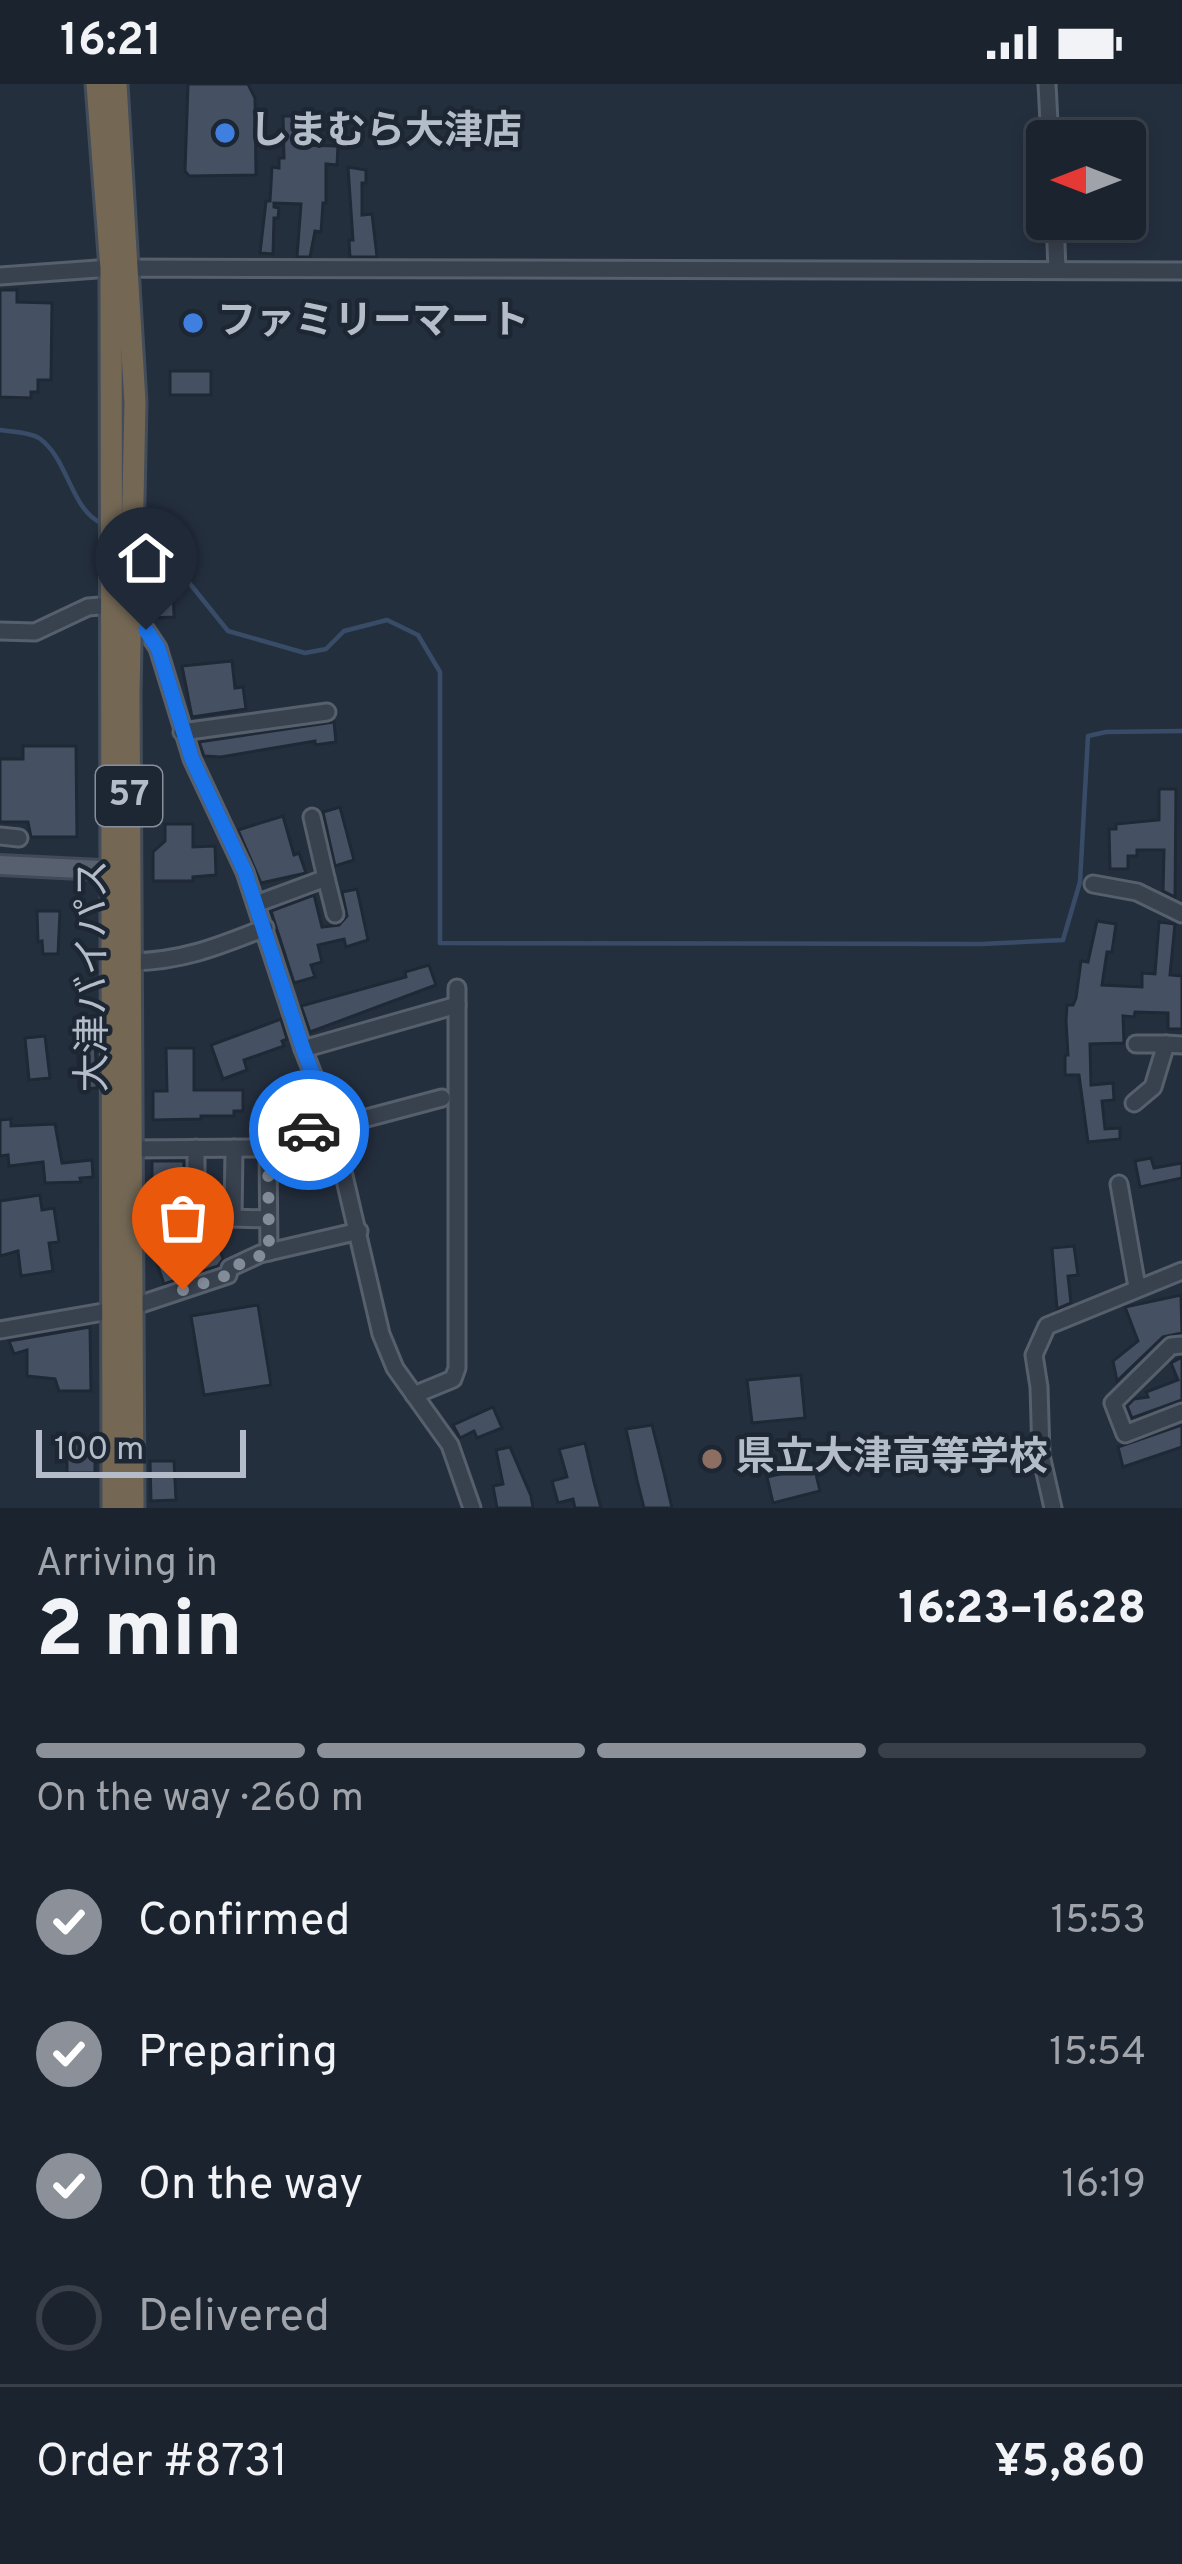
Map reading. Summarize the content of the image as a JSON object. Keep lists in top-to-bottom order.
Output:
{
  "streets": {
    "highway": ["57", "大津バイパス"]
  },
  "places": ["しまむら大津店", "ファミリーマート", "県立大津高等学校"],
  "scale_bar": "100 m",
  "north": "left",
  "page": {
    "status": "16:21",
    "scale": "100 m",
    "heading": ["2 min", "Arriving in", "16:23–16:28"],
    "panel": ["Order #8731", "¥5,860"],
    "bar": "On the way · 260 m",
    "list": [
      ["Confirmed", "15:53"],
      ["Preparing", "15:54"],
      ["On the way", "16:19"],
      "Delivered"
    ]
  }
}
